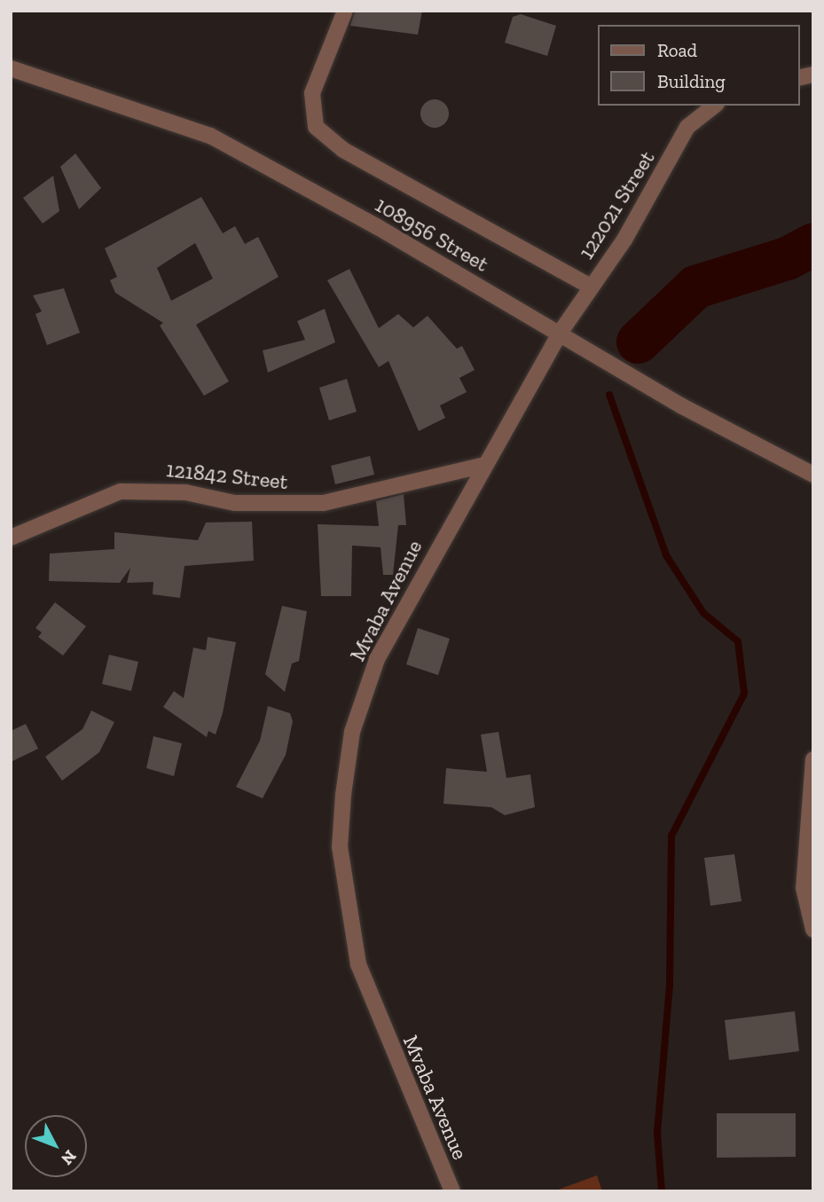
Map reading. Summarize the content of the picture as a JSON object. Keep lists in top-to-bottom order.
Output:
{
  "streets": {
    "street": [
      "122021 Street",
      "108956 Street",
      "121842 Street",
      "Mvaba Avenue"
    ]
  },
  "crossings": [
    ["122021 Street", "108956 Street"],
    ["122021 Street", "Mvaba Avenue"],
    ["108956 Street", "Mvaba Avenue"],
    ["121842 Street", "Mvaba Avenue"]
  ],
  "legend": ["Road", "Building"],
  "north": "bottom right"
}
